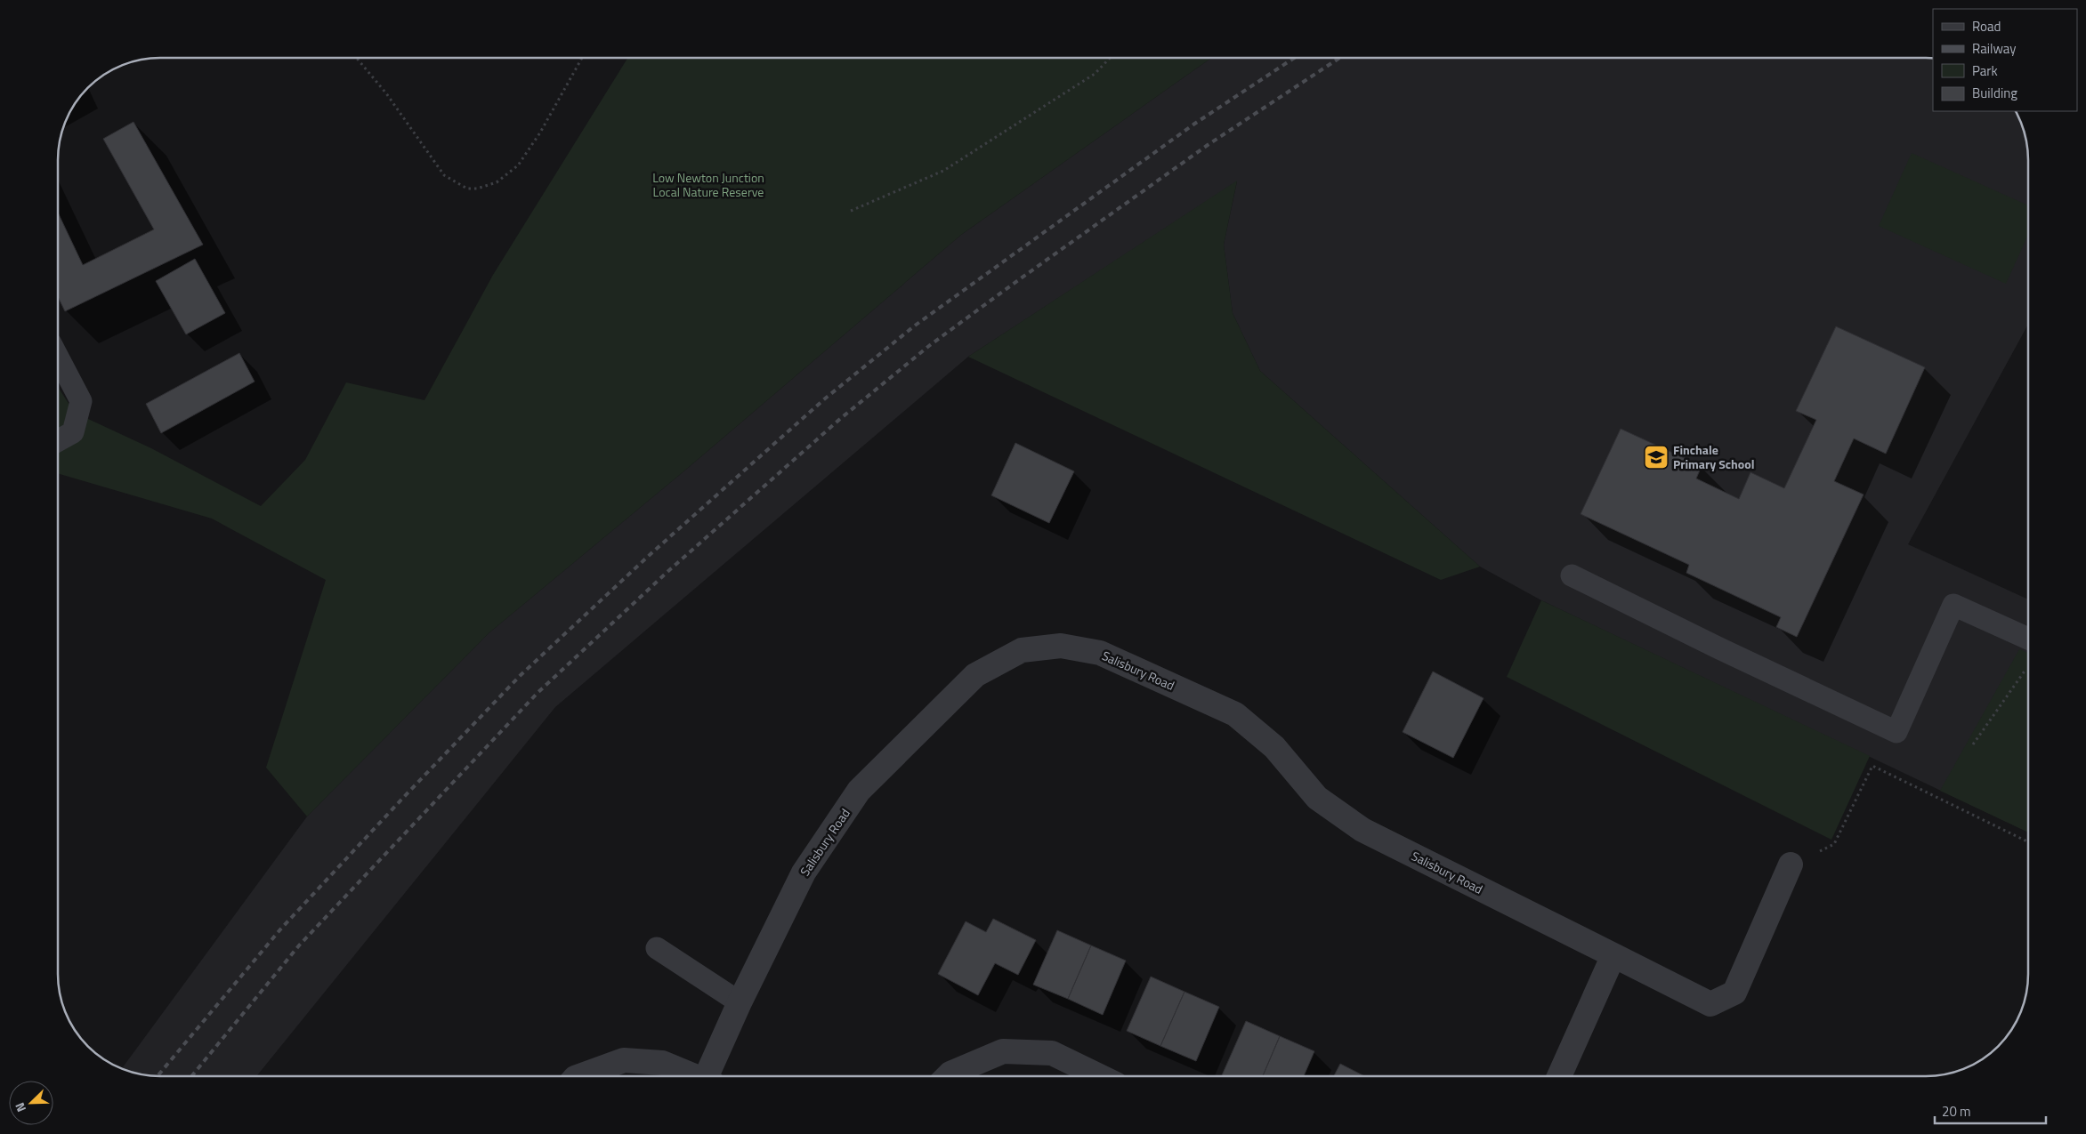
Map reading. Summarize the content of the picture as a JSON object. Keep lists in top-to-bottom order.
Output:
{
  "streets": {
    "street": ["Salisbury Road"]
  },
  "parks": ["Low Newton Junction Local Nature Reserve"],
  "places": {
    "school or university": ["Finchale Primary School"]
  },
  "legend": [
    "Road",
    "Railway",
    "Park",
    "Building"
  ],
  "scale_bar": "20 m",
  "north": "bottom left"
}
